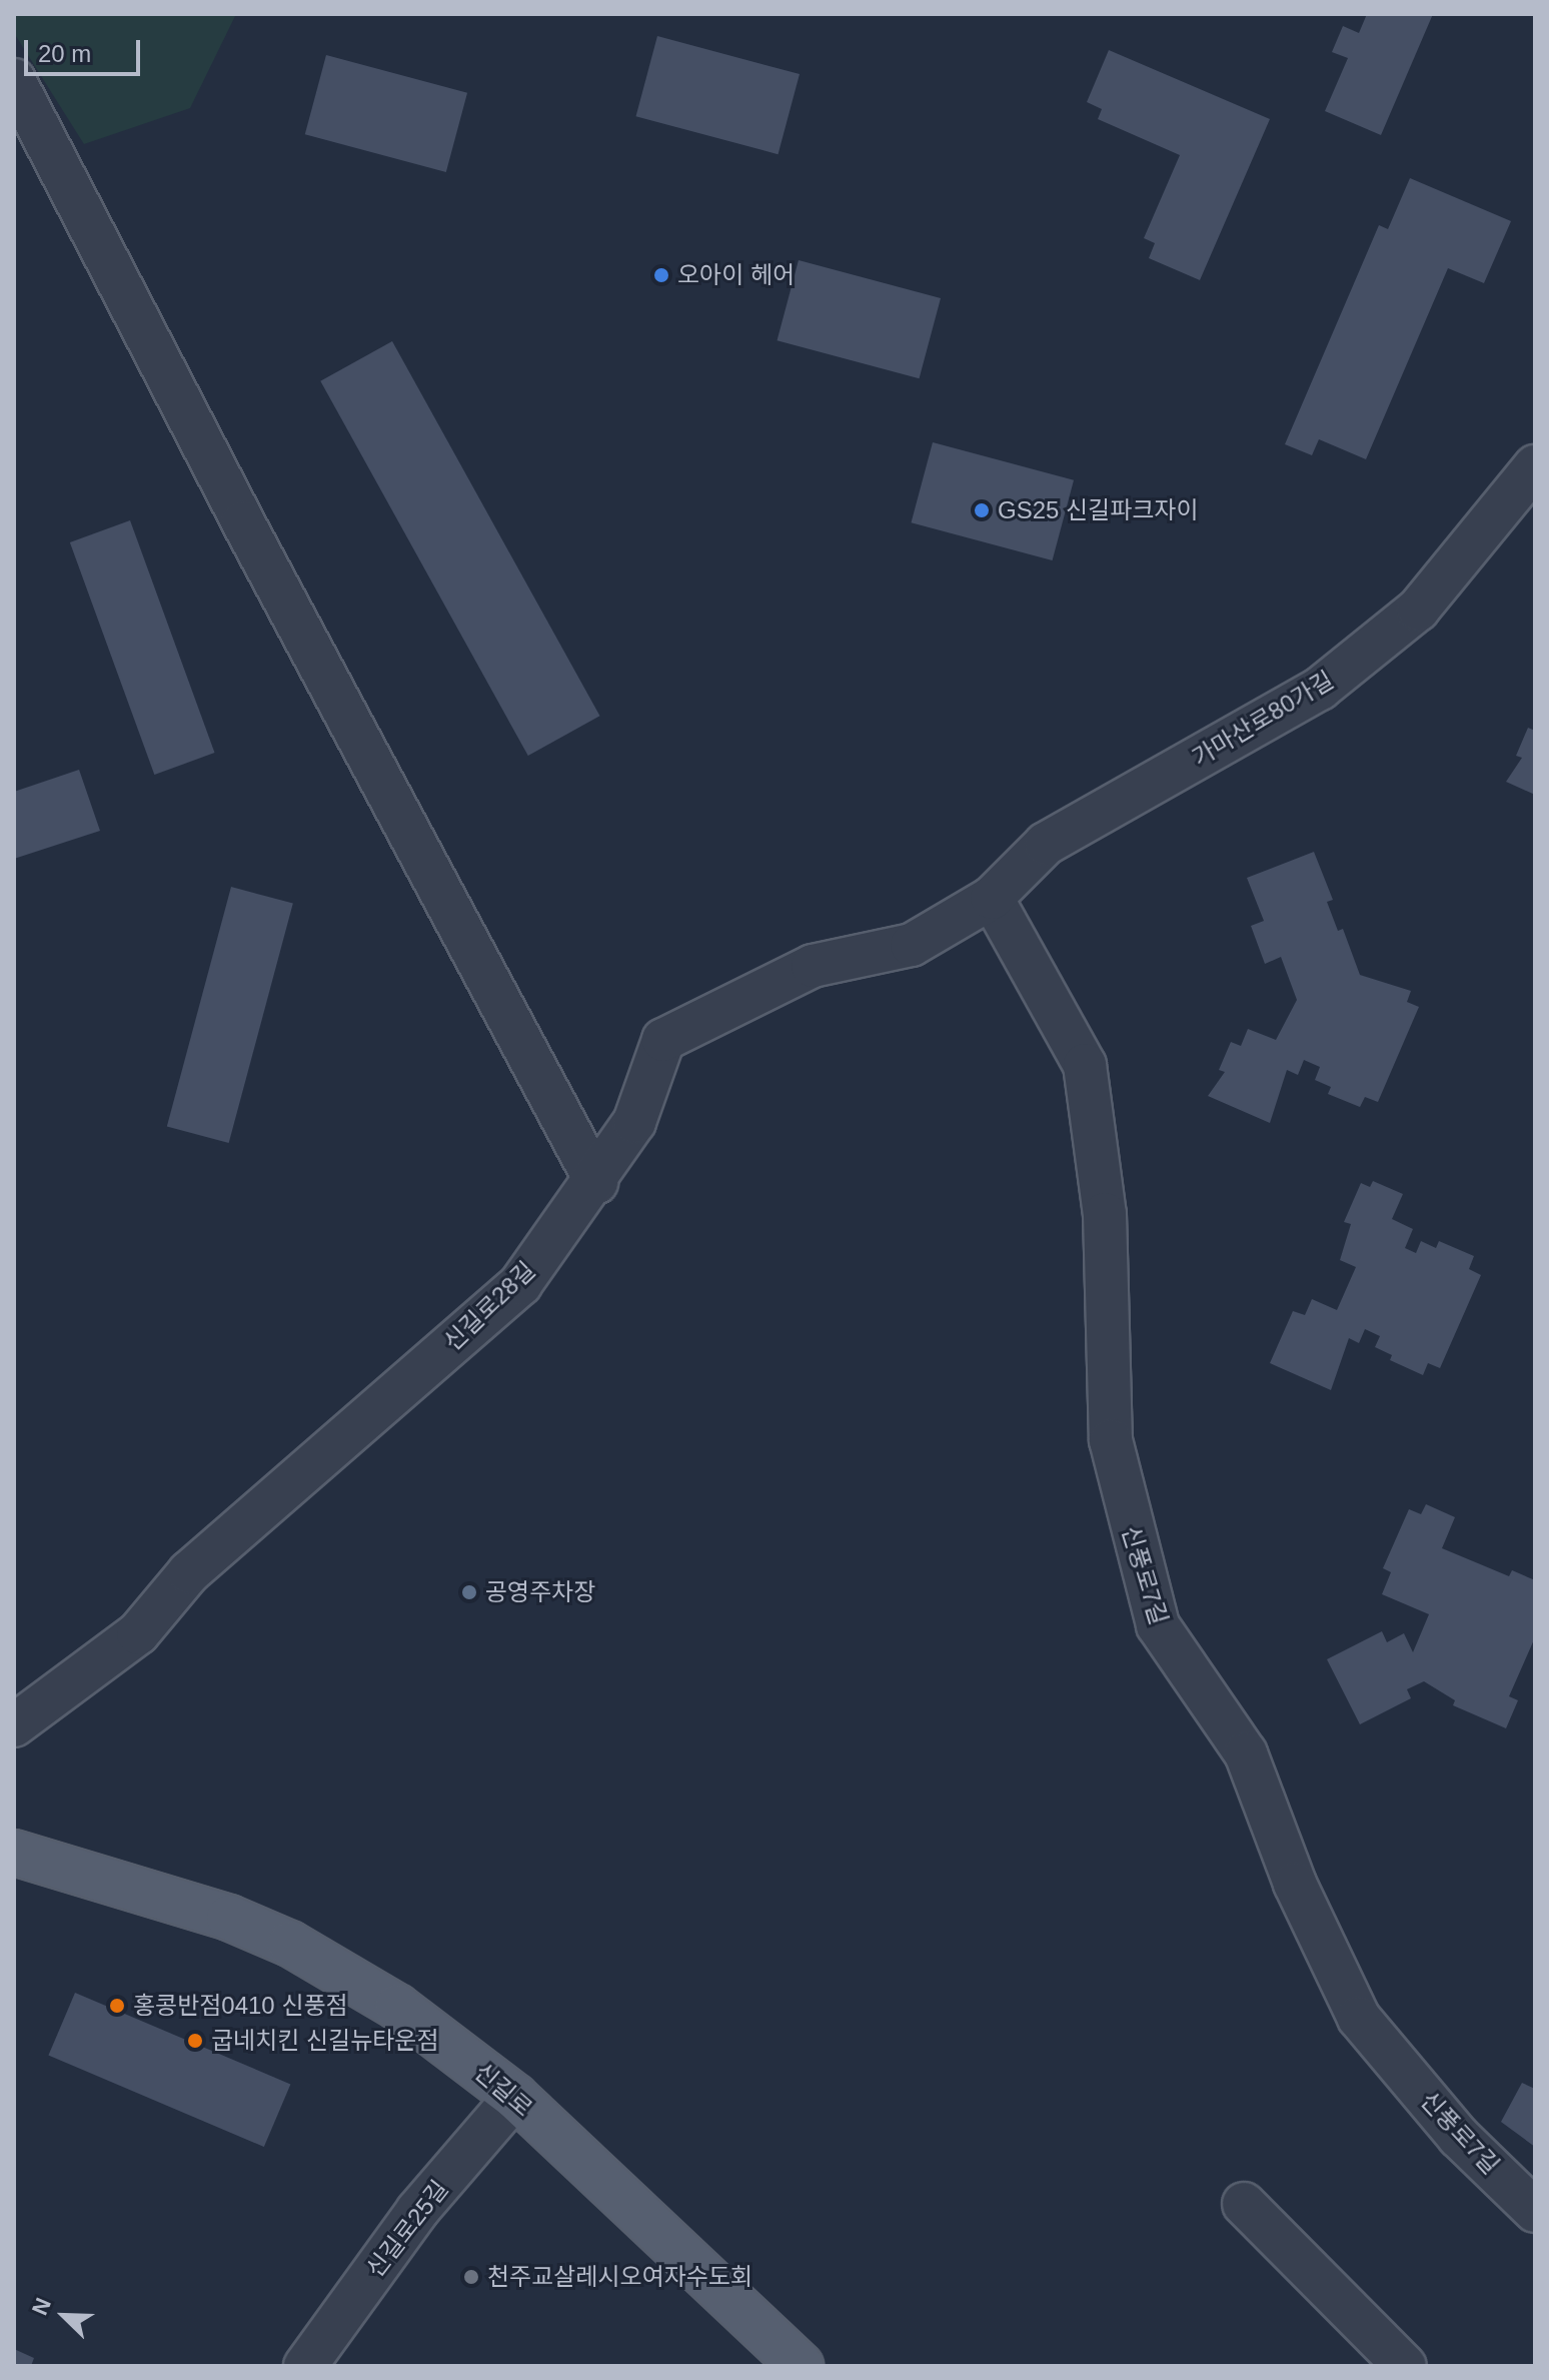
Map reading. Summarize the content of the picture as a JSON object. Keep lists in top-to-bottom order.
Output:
{
  "streets": {
    "main road": ["신길로"],
    "street": [
      "가마산로80가길",
      "신길로28길",
      "신풍로7길",
      "신길로25길"
    ]
  },
  "crossings": [
    ["가마산로80가길", "신길로28길"],
    ["가마산로80가길", "신풍로7길"],
    ["신길로28길", "신풍로7길"],
    ["신길로", "신길로25길"]
  ],
  "places": [
    "오아이 헤어",
    "GS25 신길파크자이",
    "공영주차장",
    "홍콩반점0410 신풍점",
    "굽네치킨 신길뉴타운점",
    "천주교살레시오여자수도회"
  ],
  "scale_bar": "20 m",
  "north": "top left"
}
